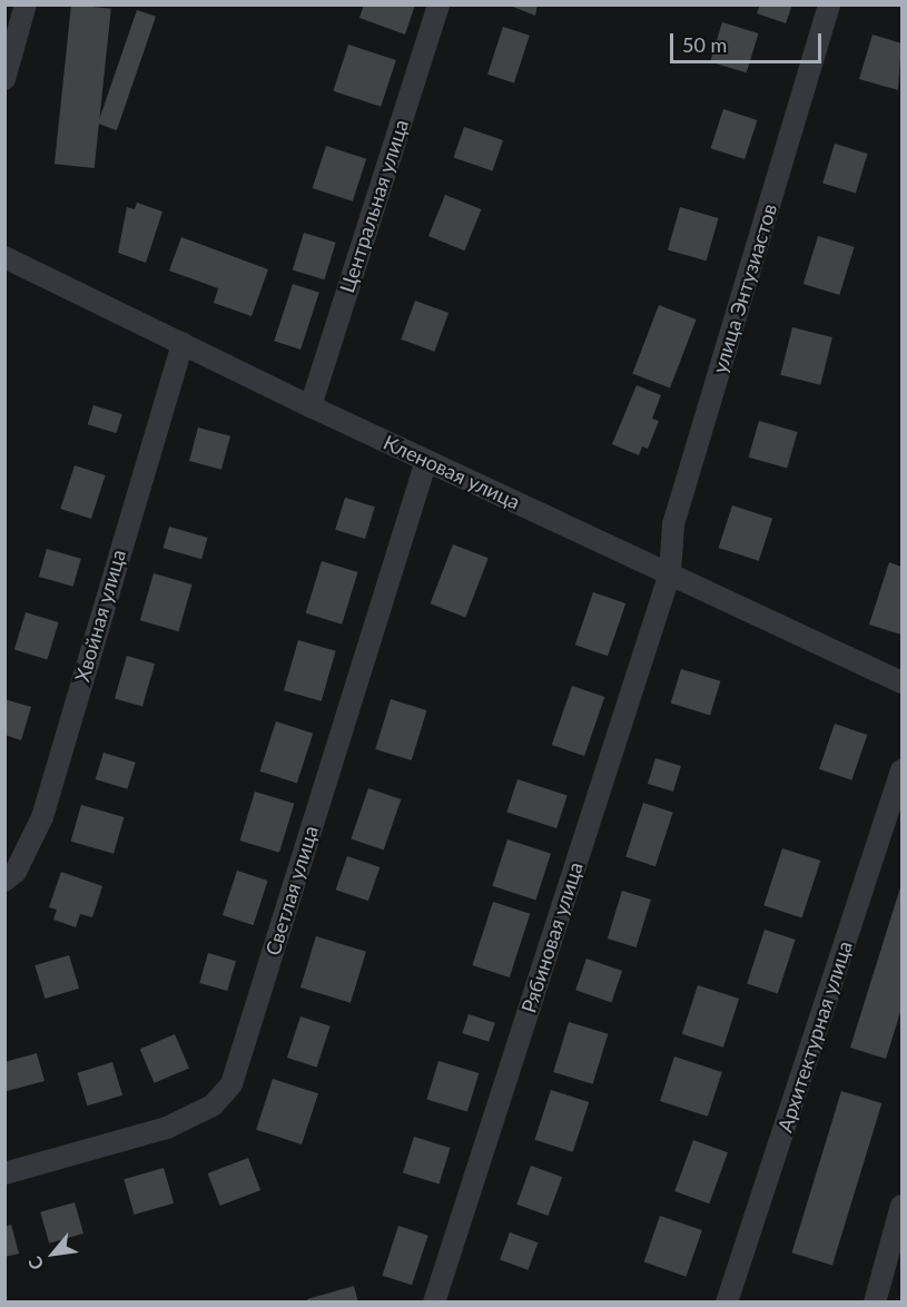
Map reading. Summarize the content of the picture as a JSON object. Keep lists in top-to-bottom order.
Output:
{
  "streets": {
    "street": [
      "Центральная улица",
      "улица Энтузиастов",
      "Кленовая улица",
      "Хвойная улица",
      "Светлая улица",
      "Рябиновая улица",
      "Архитектурная улица"
    ]
  },
  "crossings": [
    ["Центральная улица", "Кленовая улица"],
    ["улица Энтузиастов", "Кленовая улица"],
    ["улица Энтузиастов", "Рябиновая улица"],
    ["Кленовая улица", "Хвойная улица"],
    ["Кленовая улица", "Светлая улица"],
    ["Кленовая улица", "Рябиновая улица"]
  ],
  "scale_bar": "50 m",
  "north": "bottom left"
}
